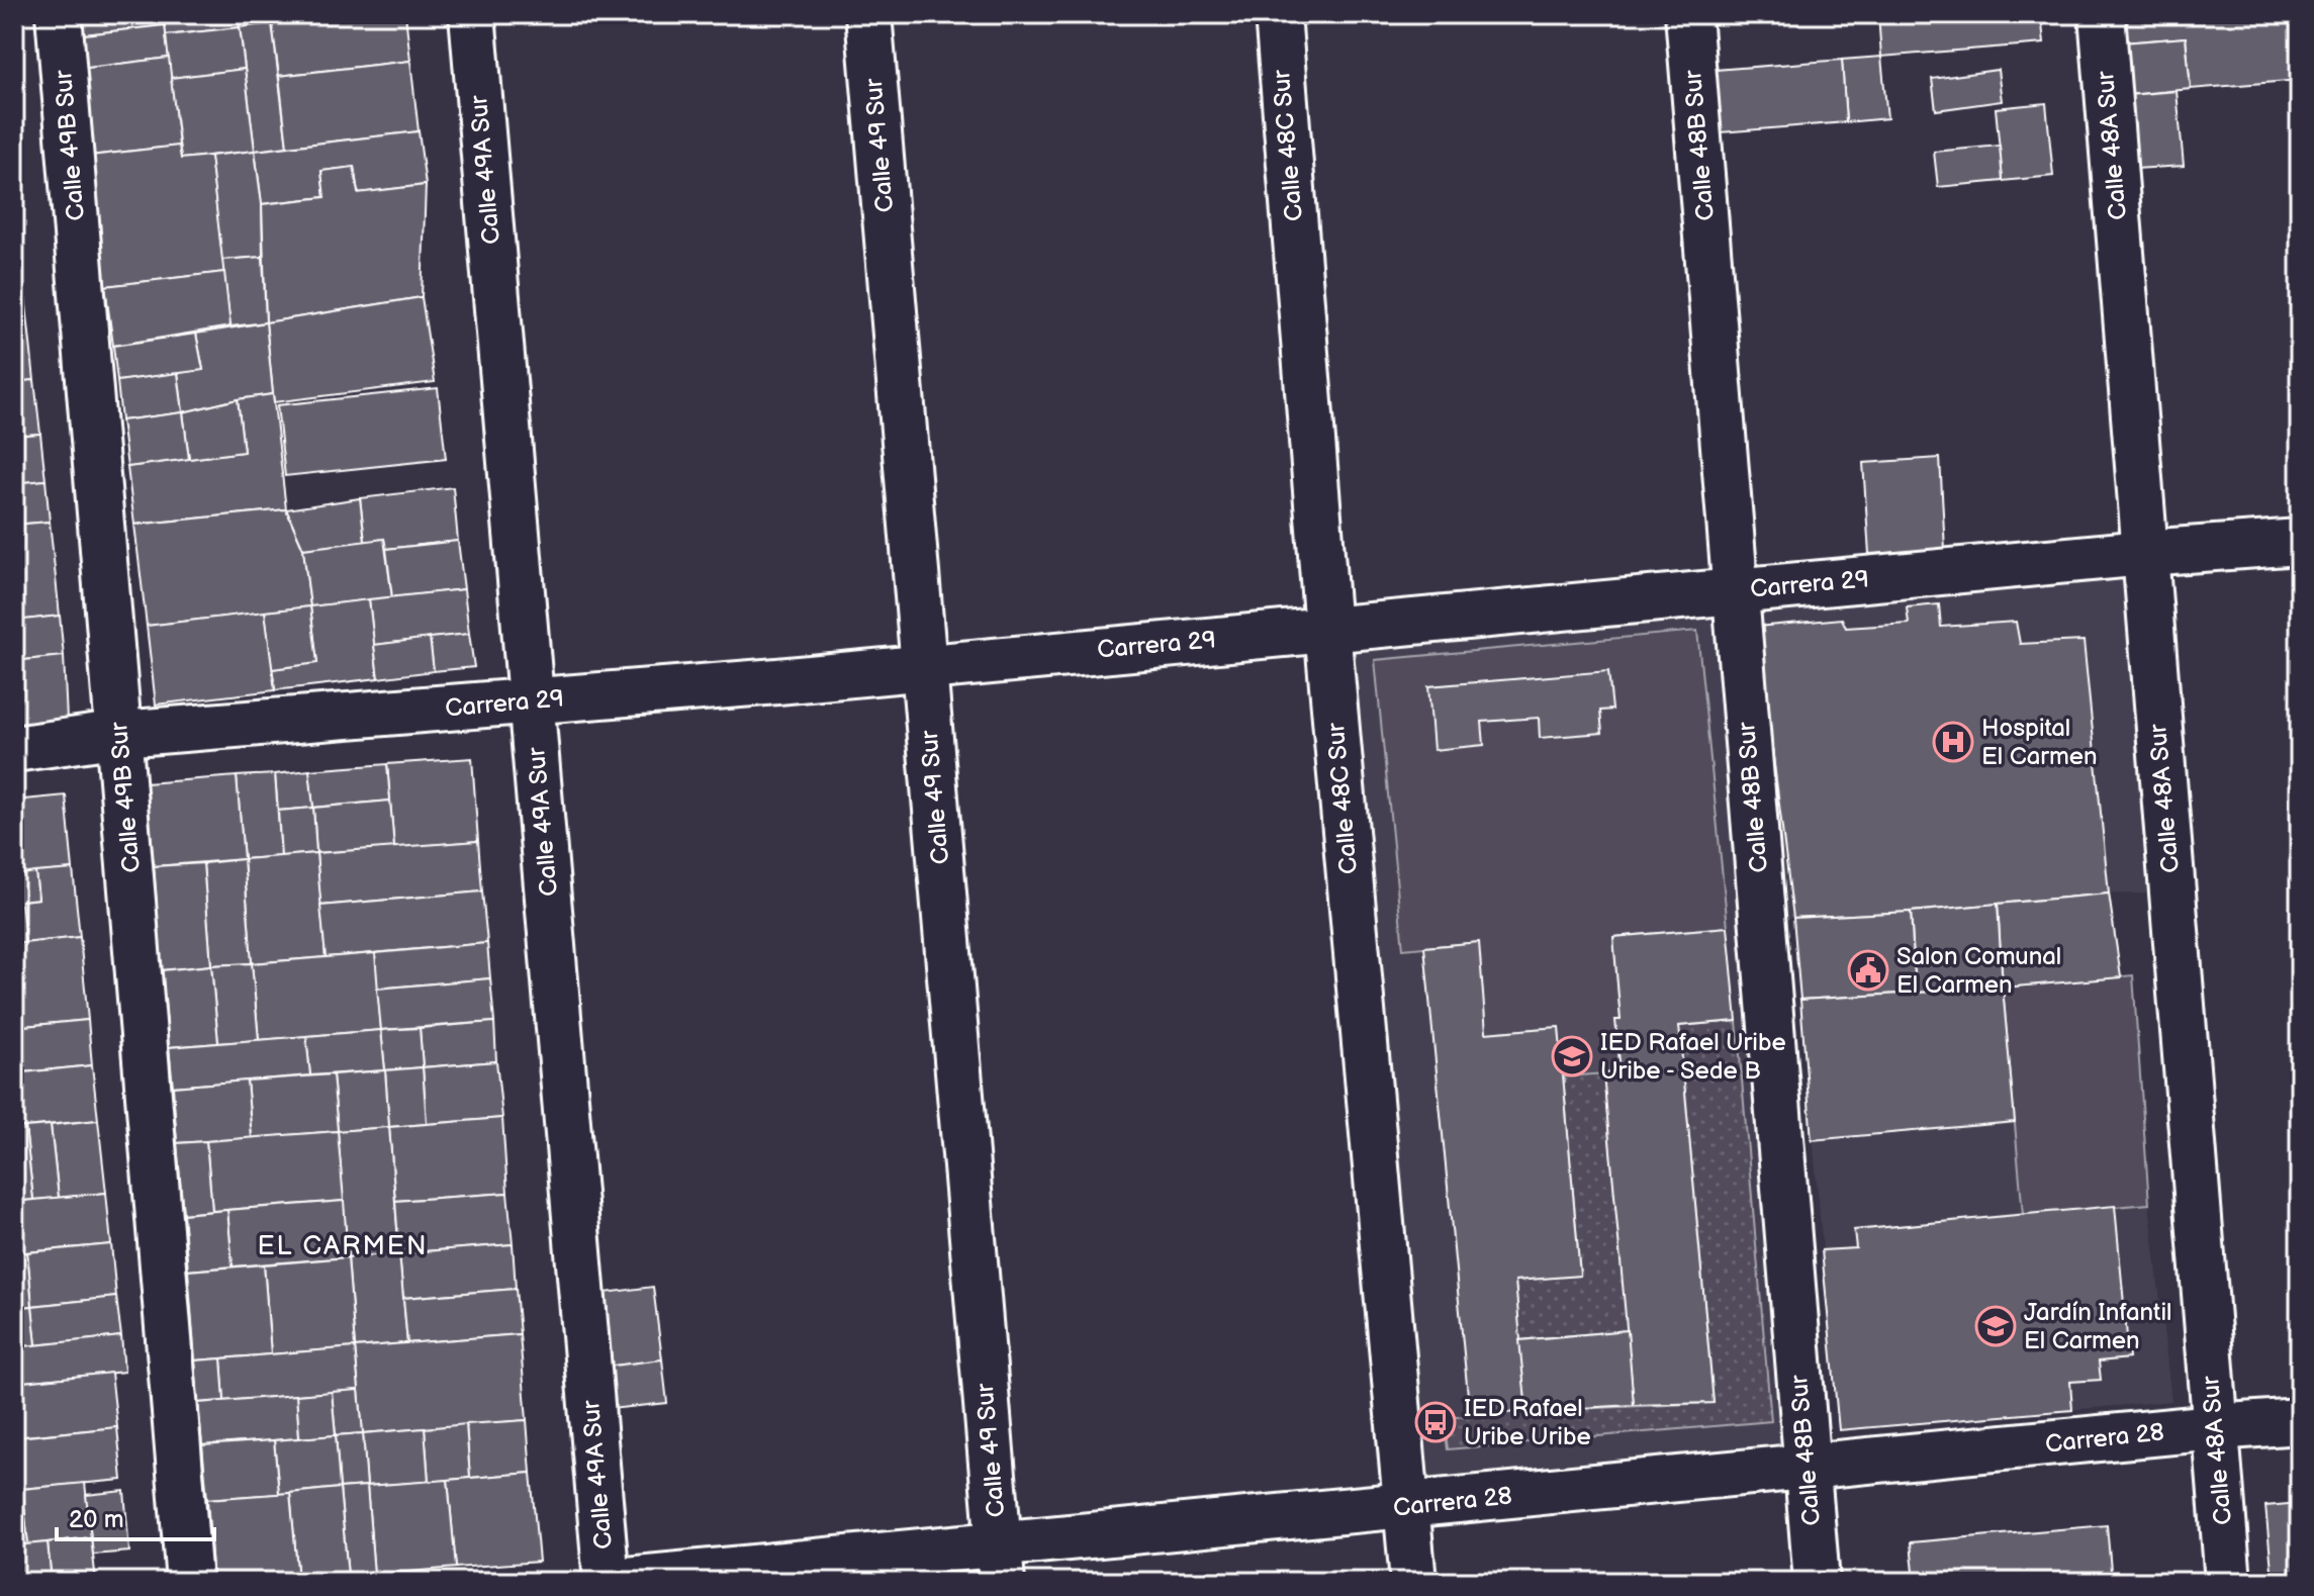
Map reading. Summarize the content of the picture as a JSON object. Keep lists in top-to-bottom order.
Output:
{
  "streets": {
    "street": [
      "Calle 49B Sur",
      "Calle 49 Sur",
      "Calle 48C Sur",
      "Calle 48B Sur",
      "Calle 48A Sur",
      "Calle 49A Sur",
      "Carrera 29",
      "Carrera 28"
    ]
  },
  "crossings": [
    ["Calle 49B Sur", "Carrera 29"],
    ["Calle 49 Sur", "Carrera 29"],
    ["Calle 49 Sur", "Carrera 28"],
    ["Calle 48C Sur", "Carrera 29"],
    ["Calle 48C Sur", "Carrera 28"],
    ["Calle 48B Sur", "Carrera 29"],
    ["Calle 48B Sur", "Carrera 28"],
    ["Calle 48A Sur", "Carrera 29"],
    ["Calle 48A Sur", "Carrera 28"],
    ["Calle 49A Sur", "Carrera 29"],
    ["Calle 49A Sur", "Carrera 28"]
  ],
  "districts": ["EL CARMEN"],
  "places": {
    "hospital": ["Hospital El Carmen"],
    "public building": ["Salon Comunal El Carmen"],
    "school or university": ["IED Rafael Uribe Uribe - Sede B", "Jardín Infantil El Carmen"],
    "bus stop": ["IED Rafael Uribe Uribe"]
  },
  "scale_bar": "20 m"
}
